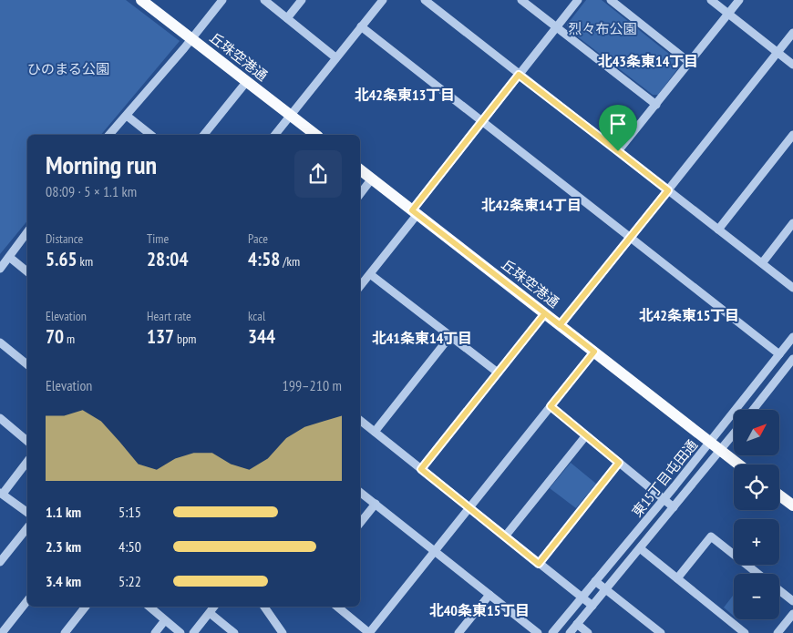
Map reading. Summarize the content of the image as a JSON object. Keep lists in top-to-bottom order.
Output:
{
  "streets": {
    "main road": ["丘珠空港通"],
    "street": ["東15丁目屯田通"]
  },
  "crossings": [
    ["丘珠空港通", "東15丁目屯田通"]
  ],
  "districts": [
    "北43条東14丁目",
    "北42条東13丁目",
    "北42条東14丁目",
    "北42条東15丁目",
    "北41条東14丁目",
    "北40条東15丁目"
  ],
  "parks": ["烈々布公園", "ひのまる公園"],
  "north": "top right",
  "page": {
    "heading": ["Morning run", "08:09 · 5 × 1.1 km"],
    "stats": [
      ["Distance", "5.65 km"],
      ["Time", "28:04"],
      ["Pace", "4:58 /km"],
      ["Elevation", "70 m"],
      ["Heart rate", "137 bpm"],
      ["kcal", "344"]
    ],
    "chart": ["Elevation", "199–210 m"],
    "map_buttons": ["+", "−"],
    "list": [
      {
        "name": "1.1 km",
        "note": "5:15"
      },
      {
        "name": "2.3 km",
        "note": "4:50"
      },
      {
        "name": "3.4 km",
        "note": "5:22"
      }
    ]
  }
}
